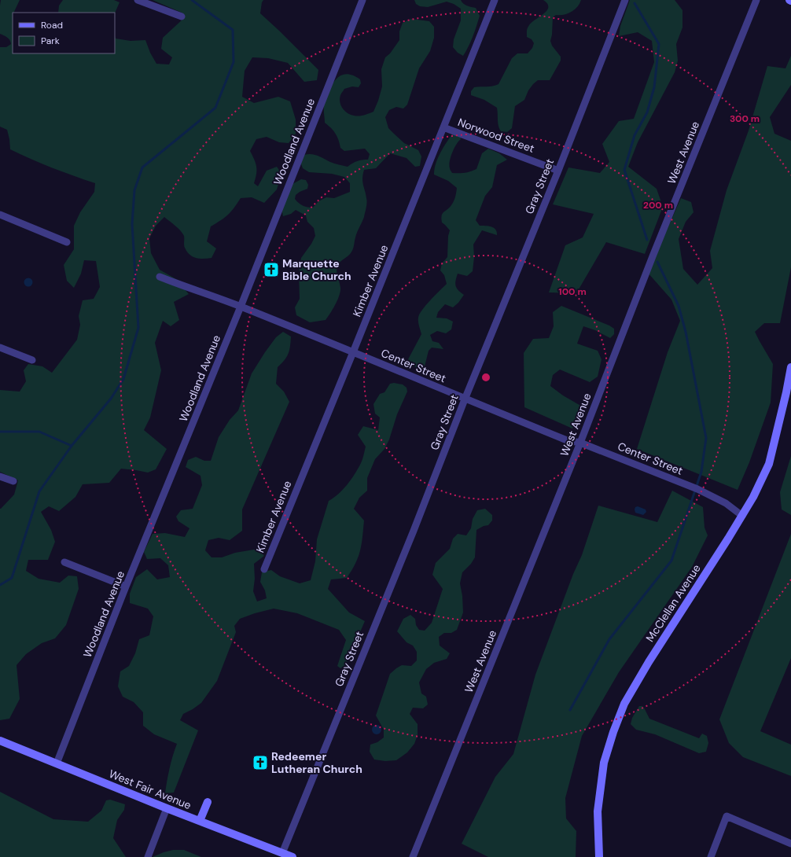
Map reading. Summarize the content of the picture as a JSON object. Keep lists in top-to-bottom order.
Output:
{
  "streets": {
    "main road": ["McClellan Avenue", "West Fair Avenue"],
    "street": [
      "Norwood Street",
      "Woodland Avenue",
      "West Avenue",
      "Gray Street",
      "Kimber Avenue",
      "Center Street"
    ]
  },
  "crossings": [
    ["Norwood Street", "Gray Street"],
    ["Norwood Street", "Kimber Avenue"],
    ["Woodland Avenue", "Center Street"],
    ["Woodland Avenue", "West Fair Avenue"],
    ["West Avenue", "Center Street"],
    ["Gray Street", "Center Street"],
    ["Gray Street", "West Fair Avenue"],
    ["Kimber Avenue", "Center Street"],
    ["Center Street", "McClellan Avenue"]
  ],
  "places": {
    "church": ["Marquette Bible Church", "Redeemer Lutheran Church"]
  },
  "legend": ["Road", "Park"],
  "rings": ["300 m", "200 m", "100 m"]
}
